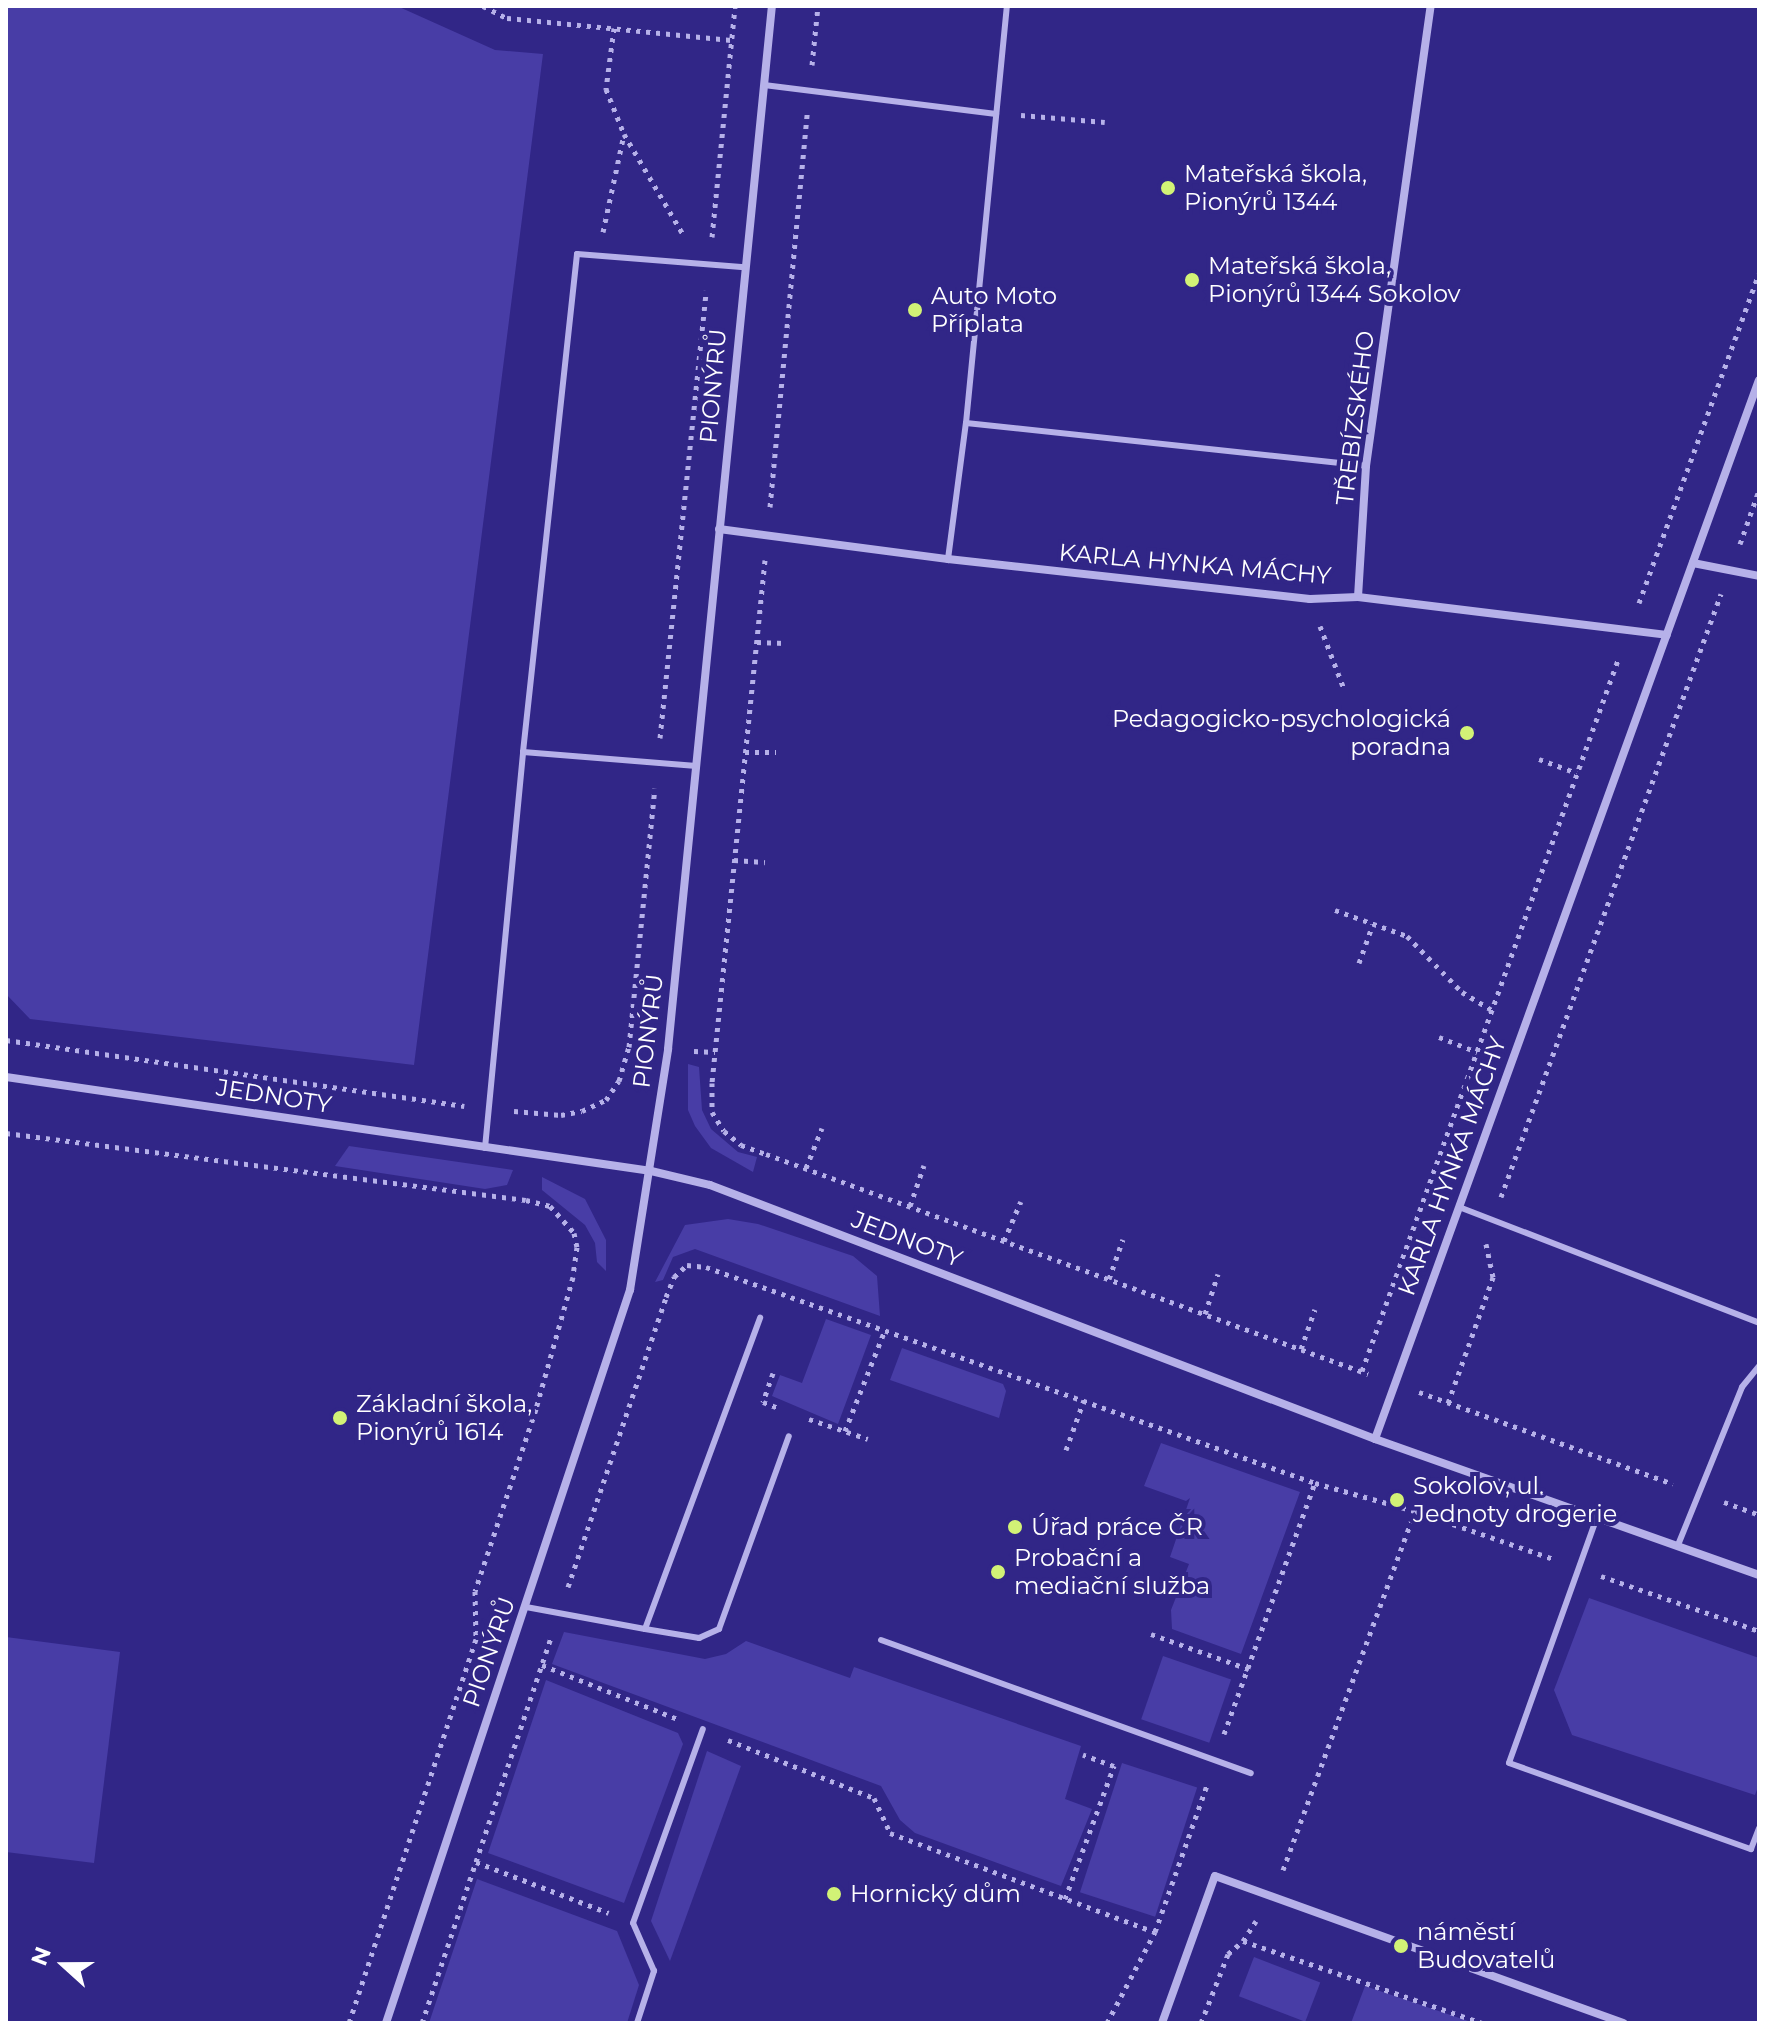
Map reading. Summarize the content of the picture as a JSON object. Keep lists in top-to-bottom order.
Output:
{
  "streets": {
    "street": [
      "PIONÝRŮ",
      "TŘEBÍZSKÉHO",
      "KARLA HYNKA MÁCHY",
      "JEDNOTY"
    ]
  },
  "crossings": [
    ["PIONÝRŮ", "KARLA HYNKA MÁCHY"],
    ["PIONÝRŮ", "JEDNOTY"],
    ["TŘEBÍZSKÉHO", "KARLA HYNKA MÁCHY"],
    ["KARLA HYNKA MÁCHY", "JEDNOTY"]
  ],
  "places": [
    "Mateřská škola, Pionýrů 1344",
    "Mateřská škola, Pionýrů 1344 Sokolov",
    "Auto Moto Příplata",
    "Pedagogicko-psychologická poradna",
    "Základní škola, Pionýrů 1614",
    "Sokolov, ul. Jednoty drogerie",
    "Úřad práce ČR",
    "Probační a mediační služba",
    "Hornický dům",
    "náměstí Budovatelů"
  ],
  "north": "left"
}
